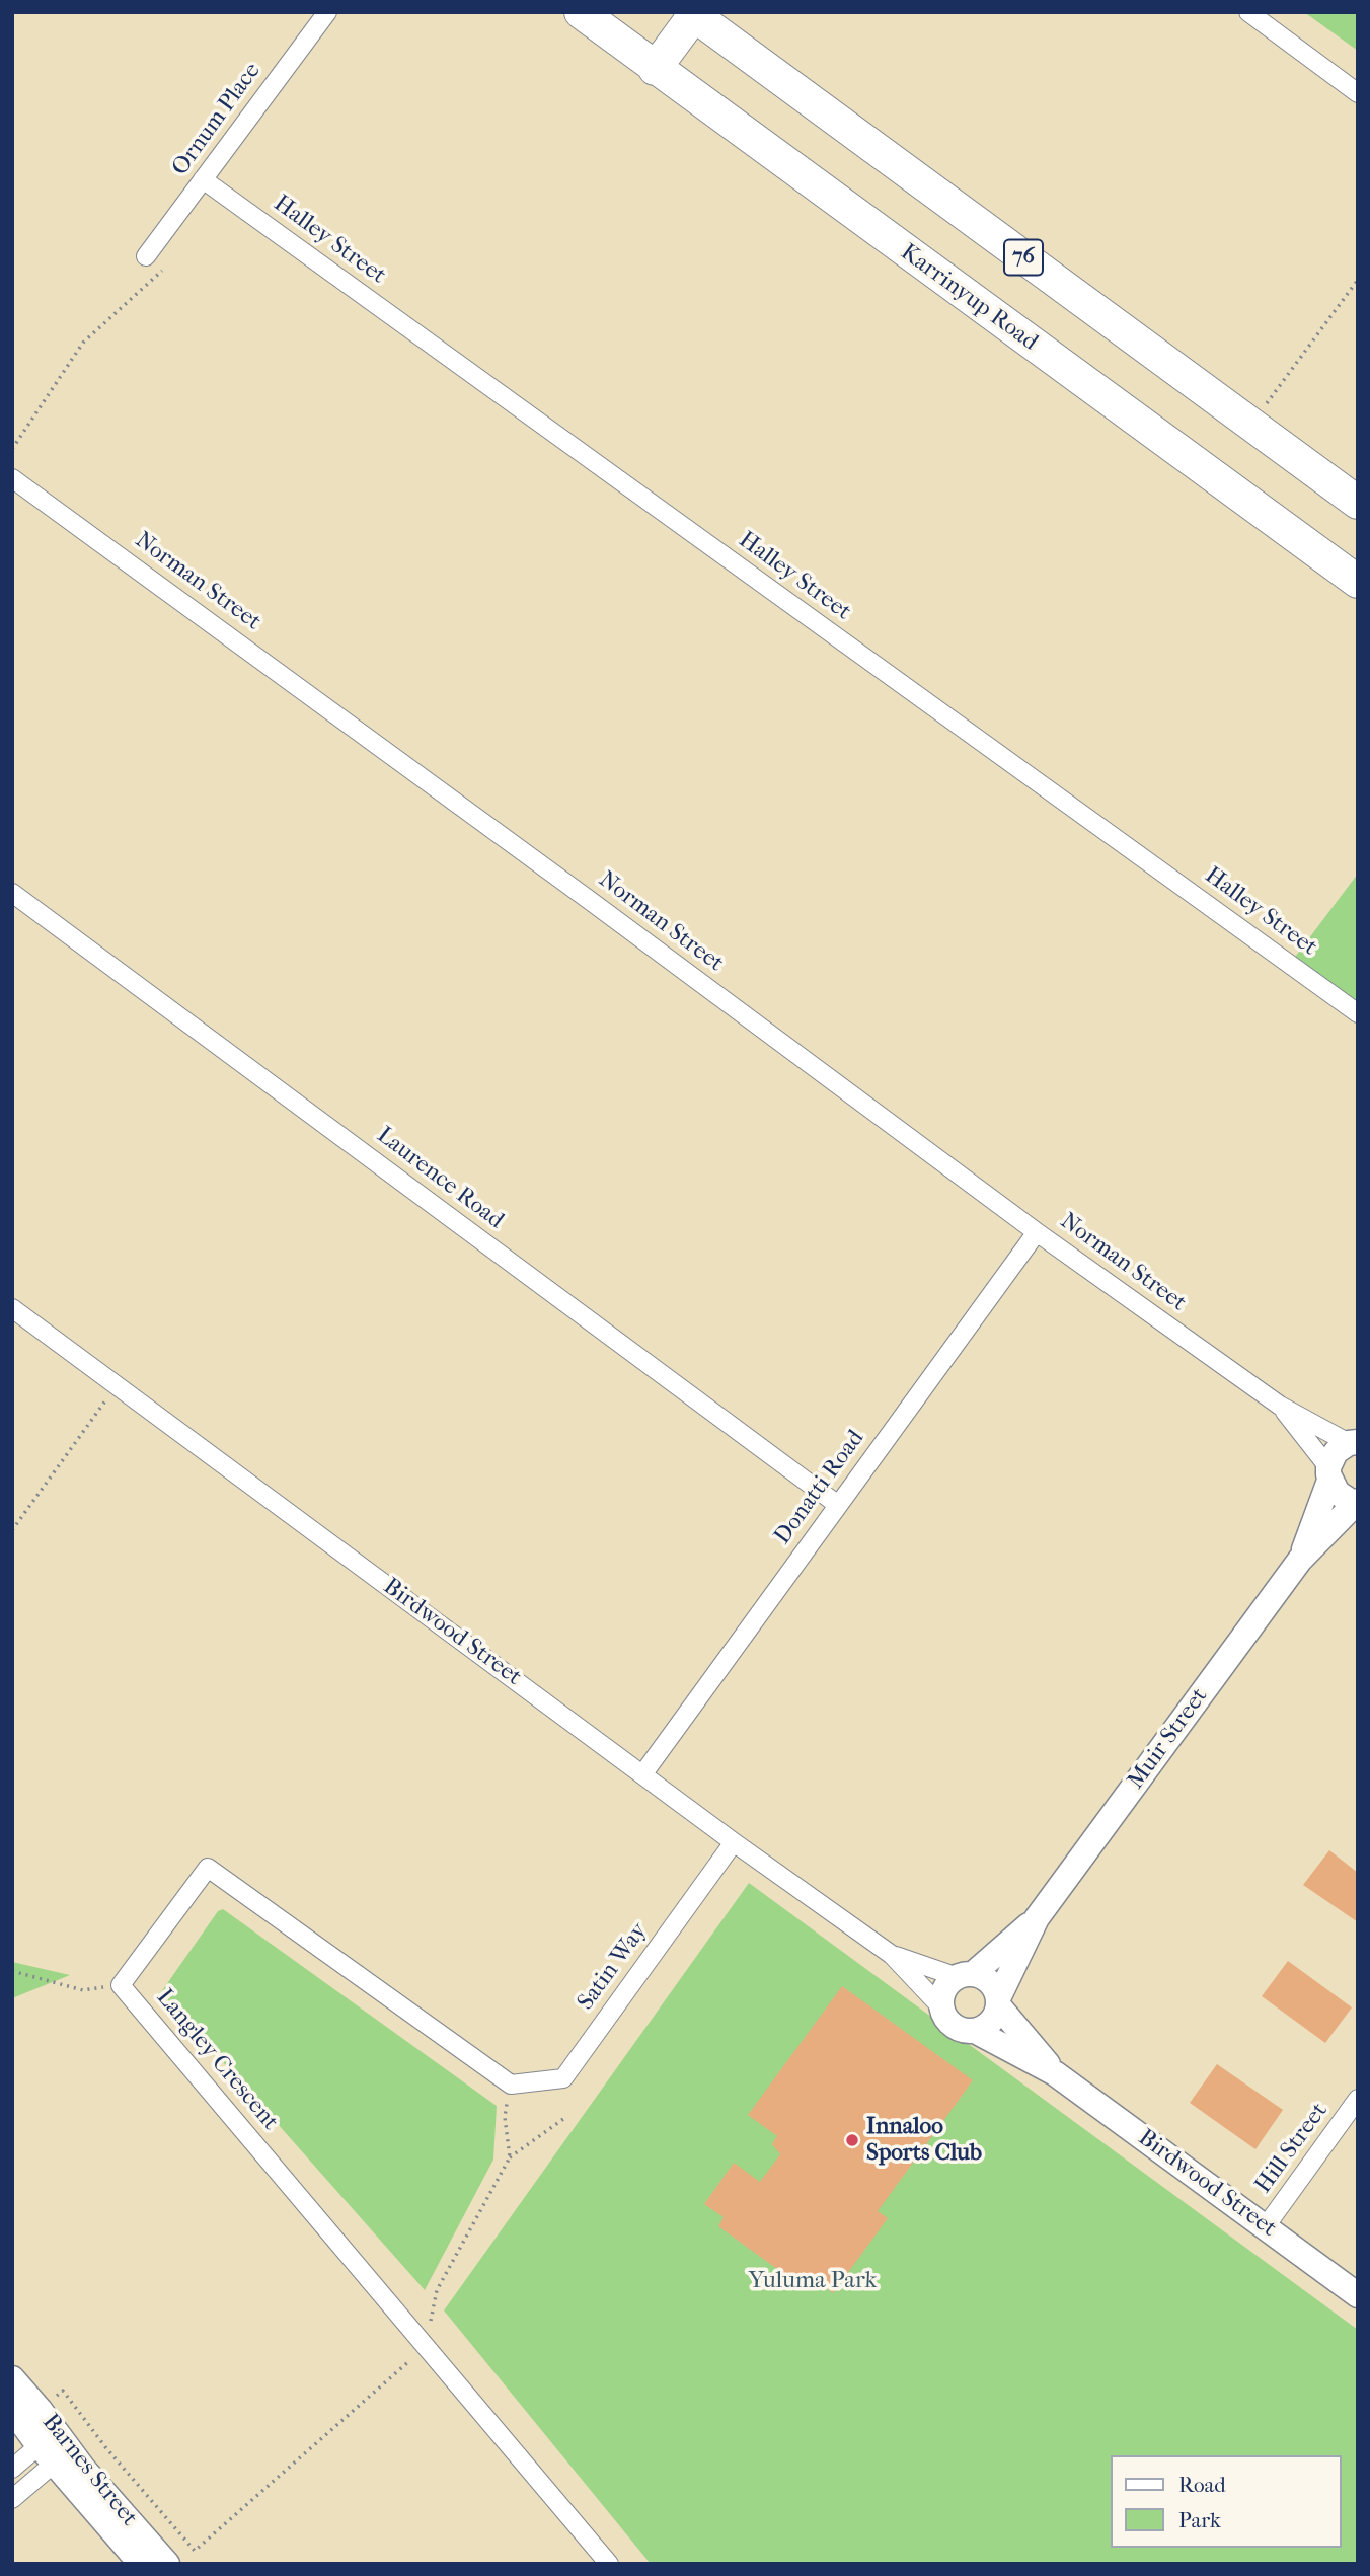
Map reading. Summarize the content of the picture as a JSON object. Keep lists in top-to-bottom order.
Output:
{
  "streets": {
    "highway": ["76", "Karrinyup Road"],
    "street": [
      "Ornum Place",
      "Halley Street",
      "Norman Street",
      "Laurence Road",
      "Donatti Road",
      "Birdwood Street",
      "Muir Street",
      "Satin Way",
      "Langley Crescent",
      "Hill Street",
      "Barnes Street"
    ]
  },
  "crossings": [
    ["Ornum Place", "Halley Street"],
    ["Norman Street", "Donatti Road"],
    ["Norman Street", "Muir Street"],
    ["Laurence Road", "Donatti Road"],
    ["Donatti Road", "Birdwood Street"],
    ["Birdwood Street", "Muir Street"],
    ["Birdwood Street", "Satin Way"],
    ["Birdwood Street", "Hill Street"],
    ["Satin Way", "Langley Crescent"]
  ],
  "parks": ["Yuluma Park"],
  "places": ["Innaloo Sports Club"],
  "legend": ["Road", "Park"]
}
